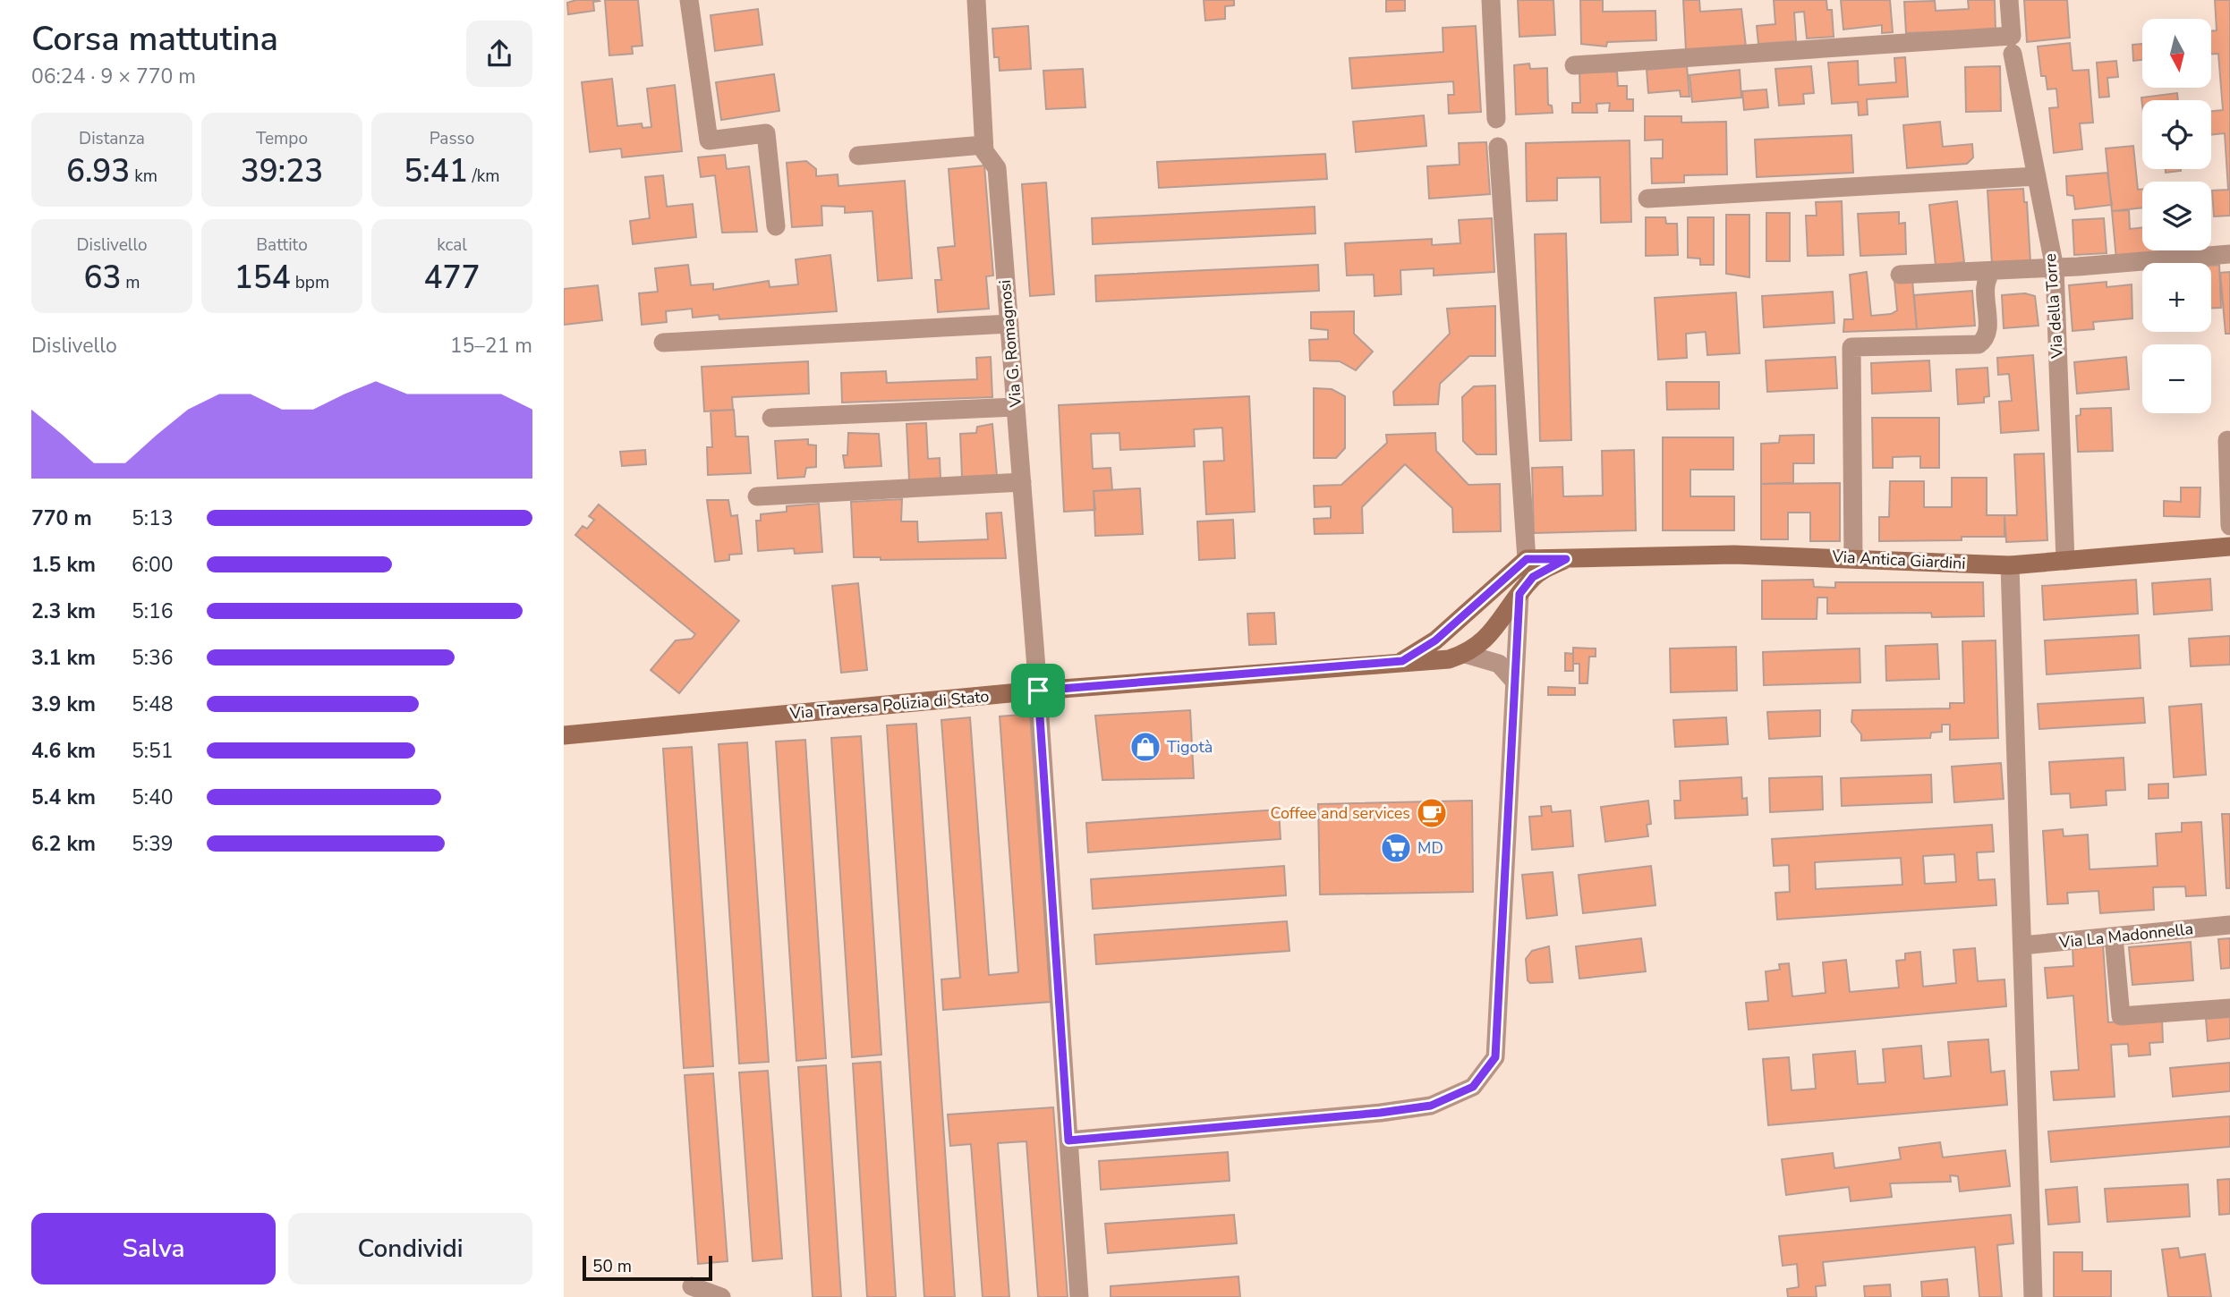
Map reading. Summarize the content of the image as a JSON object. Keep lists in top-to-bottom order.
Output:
{
  "streets": {
    "street": [
      "Via della Torre",
      "Via G. Romagnosi",
      "Via Antica Giardini",
      "Via Traversa Polizia di Stato",
      "Via La Madonnella"
    ]
  },
  "crossings": [
    ["Via della Torre", "Via Antica Giardini"],
    ["Via G. Romagnosi", "Via Traversa Polizia di Stato"],
    ["Via Antica Giardini", "Via Traversa Polizia di Stato"]
  ],
  "places": {
    "shop": ["Tigotà"],
    "cafe": ["Coffee and services"],
    "supermarket": ["MD"]
  },
  "scale_bar": "50 m",
  "north": "bottom",
  "page": {
    "heading": ["Corsa mattutina", "06:24 · 9 × 770 m"],
    "map_buttons": ["+", "−"],
    "stats": [
      ["Distanza", "6.93 km"],
      ["Tempo", "39:23"],
      ["Passo", "5:41 /km"],
      ["Dislivello", "63 m"],
      ["Battito", "154 bpm"],
      ["kcal", "477"]
    ],
    "chart": ["Dislivello", "15–21 m"],
    "list": [
      {
        "name": "770 m",
        "note": "5:13"
      },
      {
        "name": "1.5 km",
        "note": "6:00"
      },
      {
        "name": "2.3 km",
        "note": "5:16"
      },
      {
        "name": "3.1 km",
        "note": "5:36"
      },
      {
        "name": "3.9 km",
        "note": "5:48"
      },
      {
        "name": "4.6 km",
        "note": "5:51"
      },
      {
        "name": "5.4 km",
        "note": "5:40"
      },
      {
        "name": "6.2 km",
        "note": "5:39"
      }
    ],
    "buttons": ["Salva", "Condividi"],
    "scale": "50 m"
  }
}
